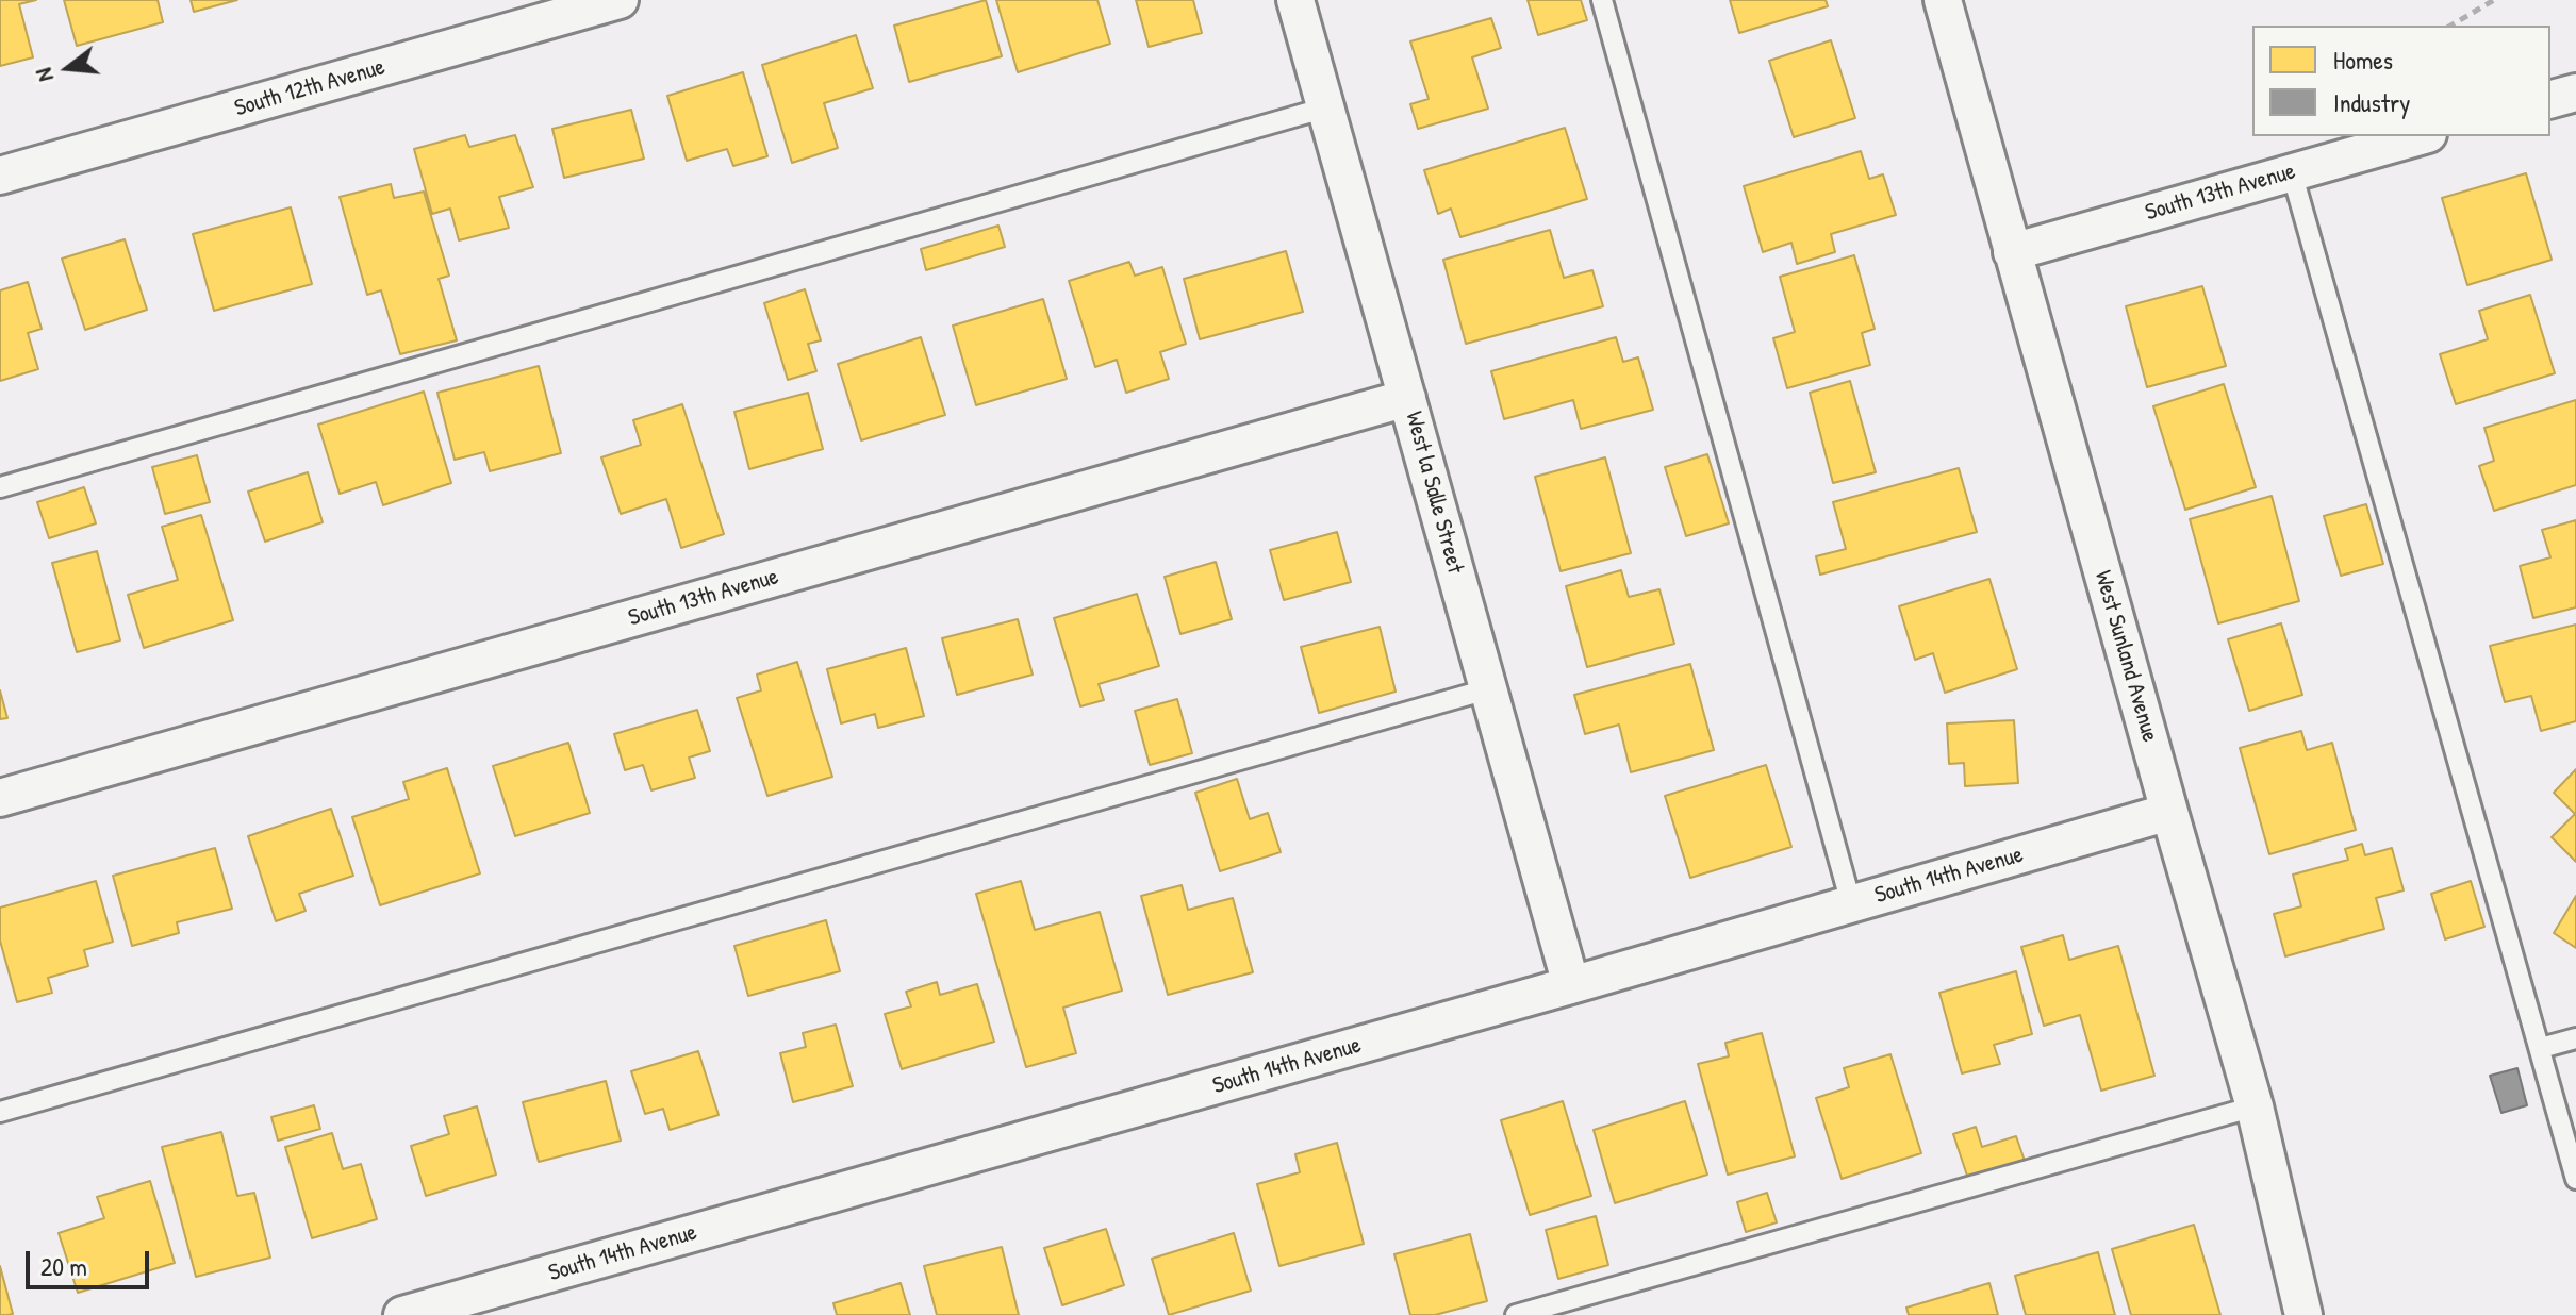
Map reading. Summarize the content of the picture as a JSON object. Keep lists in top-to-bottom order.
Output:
{
  "streets": {
    "street": [
      "South 12th Avenue",
      "South 13th Avenue",
      "West la Salle Street",
      "West Sunland Avenue",
      "South 14th Avenue"
    ]
  },
  "crossings": [
    ["South 13th Avenue", "West la Salle Street"],
    ["South 13th Avenue", "West Sunland Avenue"],
    ["West la Salle Street", "South 14th Avenue"],
    ["West Sunland Avenue", "South 14th Avenue"]
  ],
  "legend": ["Homes", "Industry"],
  "scale_bar": "20 m",
  "north": "left"
}
